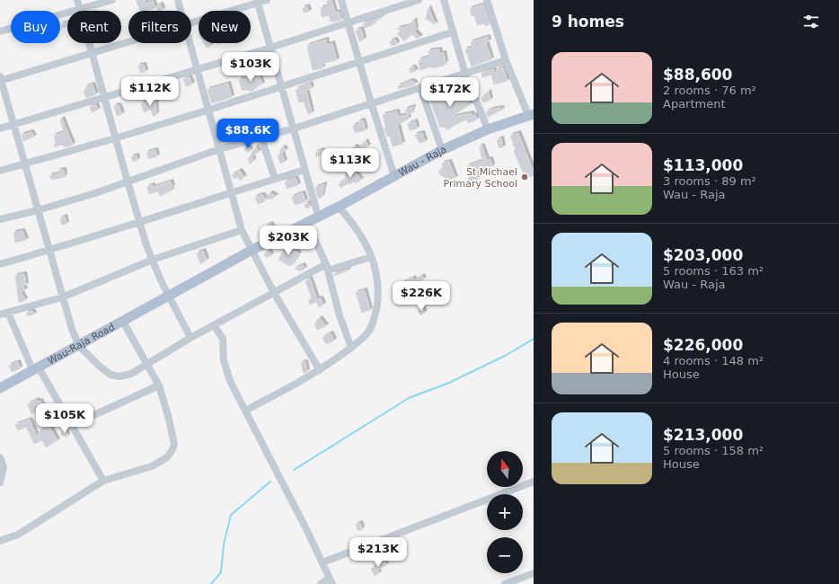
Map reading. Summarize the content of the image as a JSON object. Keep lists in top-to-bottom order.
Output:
{
  "streets": {
    "main road": ["Wau - Raja", "Wau-Raja Road"]
  },
  "crossings": [
    ["Wau - Raja", "Wau-Raja Road"]
  ],
  "places": ["St Michael Primary School"],
  "north": "top",
  "page": {
    "heading": "9 homes",
    "chip": [
      "Buy",
      "Rent",
      "Filters",
      "New"
    ],
    "list": [
      {
        "name": "$88,600",
        "note": "2 rooms · 76 m² · Apartment"
      },
      {
        "name": "$113,000",
        "note": "3 rooms · 89 m² · Wau - Raja"
      },
      {
        "name": "$203,000",
        "note": "5 rooms · 163 m² · Wau - Raja"
      },
      {
        "name": "$226,000",
        "note": "4 rooms · 148 m² · House"
      },
      {
        "name": "$213,000",
        "note": "5 rooms · 158 m² · House"
      }
    ],
    "price": [
      "$103K",
      "$112K",
      "$172K",
      "$88.6K",
      "$113K",
      "$203K",
      "$226K",
      "$105K",
      "$213K"
    ],
    "map_buttons": ["+", "−"]
  }
}
